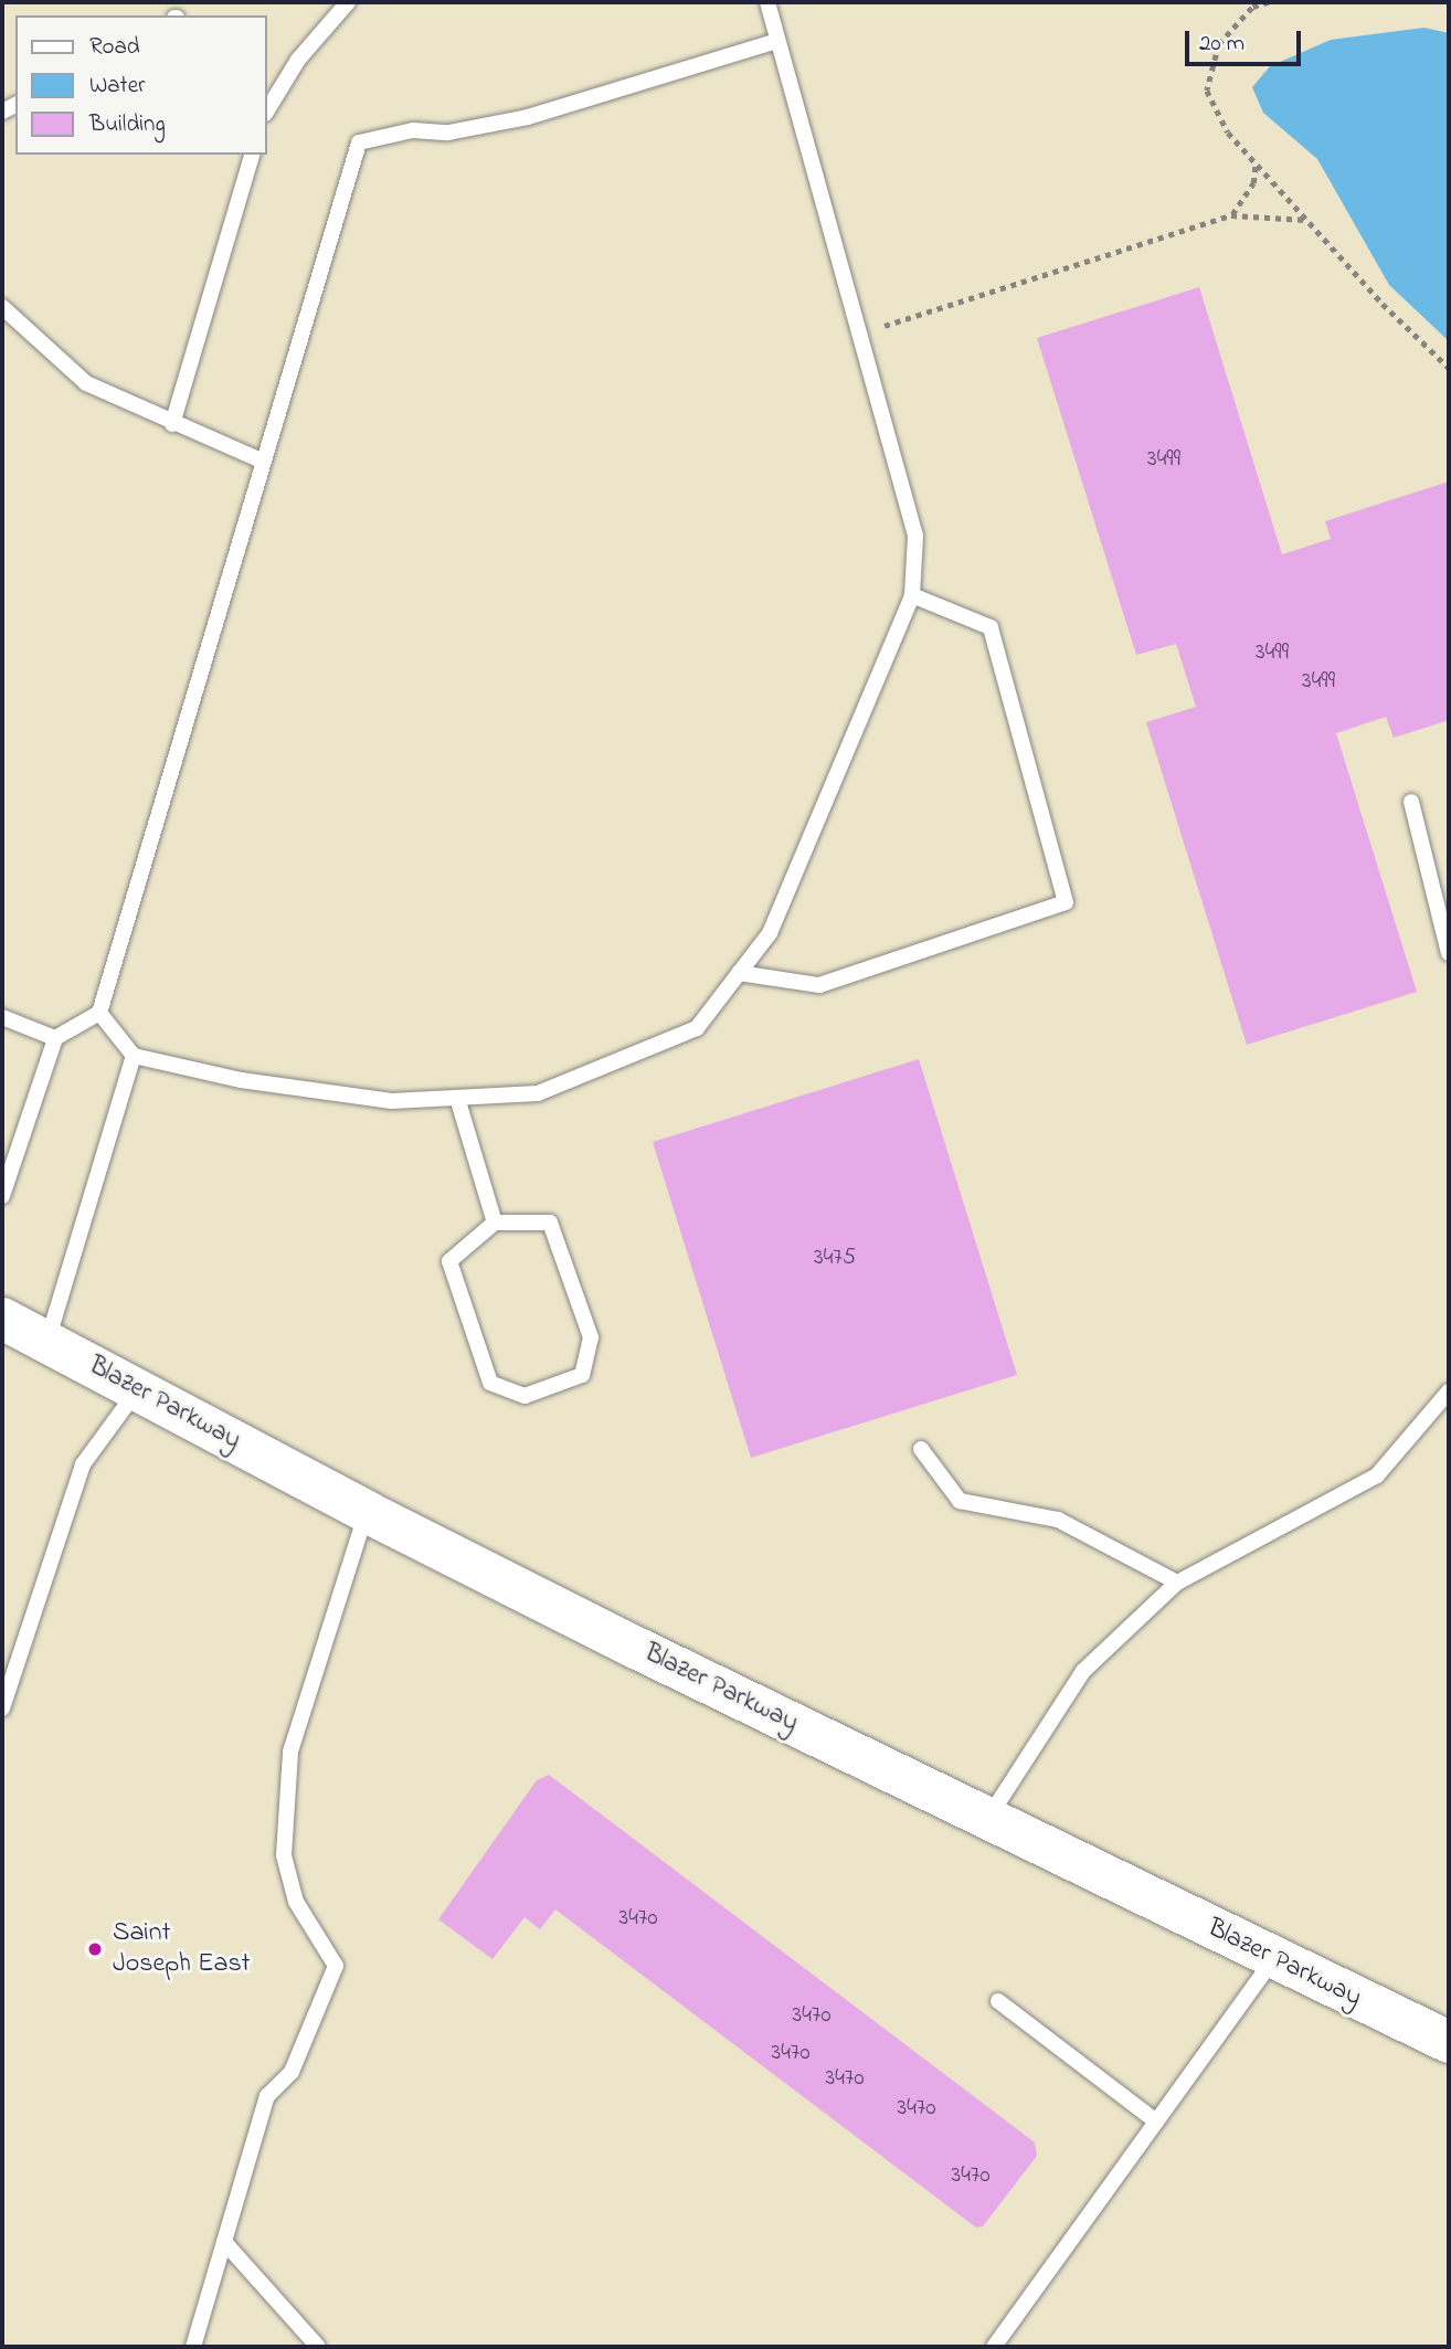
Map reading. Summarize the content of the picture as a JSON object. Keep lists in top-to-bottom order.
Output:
{
  "streets": {
    "street": ["Blazer Parkway"]
  },
  "places": ["Saint Joseph East"],
  "house_numbers": [
    "3499",
    "3499",
    "3499",
    "3475",
    "3470",
    "3470",
    "3470",
    "3470",
    "3470",
    "3470"
  ],
  "legend": ["Road", "Water", "Building"],
  "scale_bar": "20 m"
}
